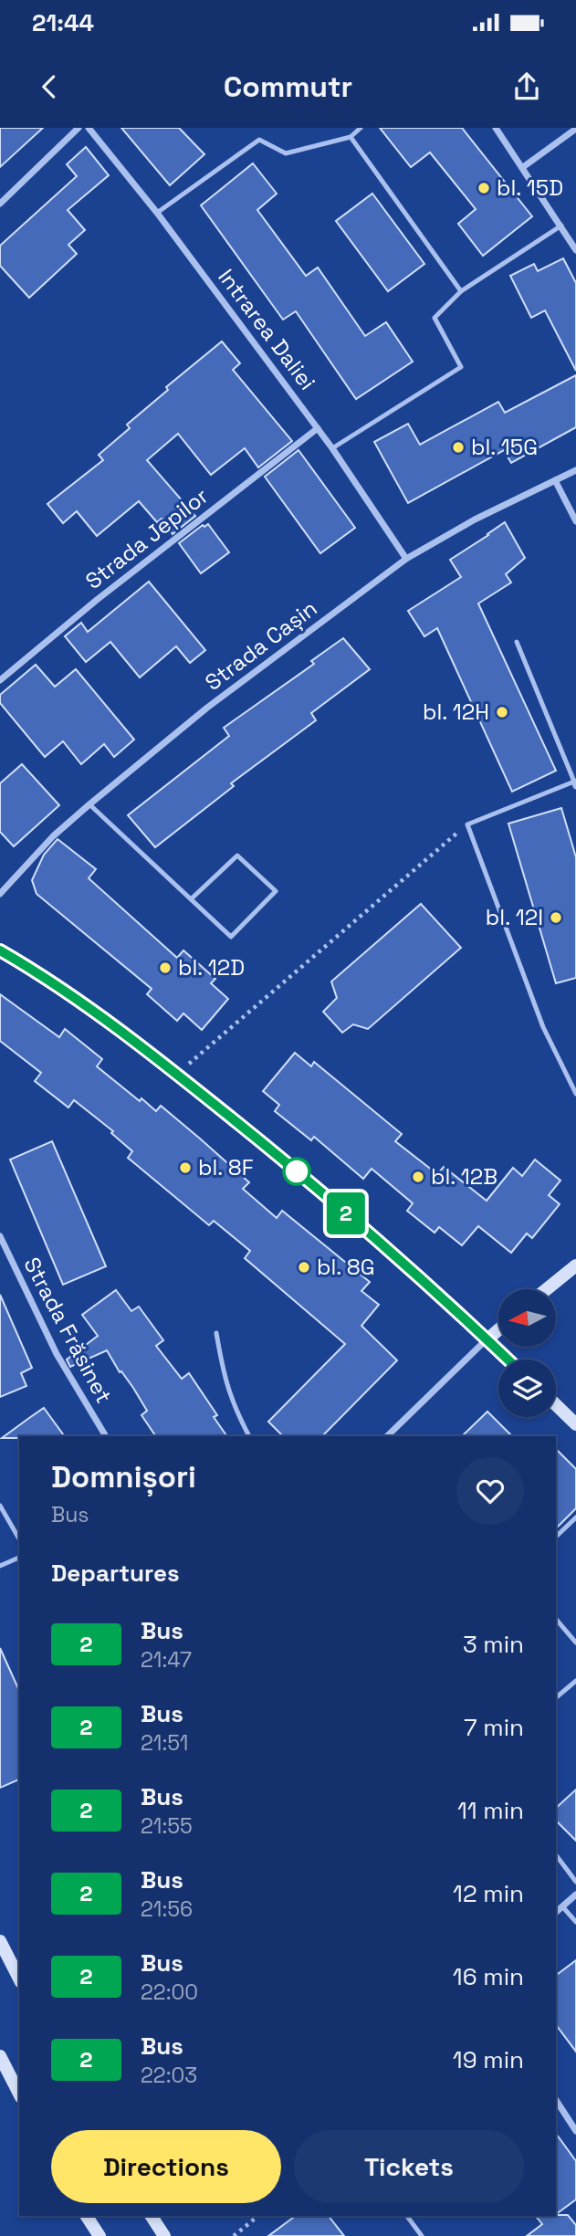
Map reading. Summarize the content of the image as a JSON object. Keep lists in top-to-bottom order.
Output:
{
  "streets": {
    "street": [
      "Intrarea Daliei",
      "Strada Jepilor",
      "Strada Cașin",
      "Strada Frăsinet"
    ]
  },
  "crossings": [
    ["Intrarea Daliei", "Strada Jepilor"],
    ["Intrarea Daliei", "Strada Cașin"]
  ],
  "places": [
    "bl. 15D",
    "bl. 15G",
    "bl. 12H",
    "bl. 12I",
    "bl. 12D",
    "bl. 8F",
    "bl. 12B",
    "bl. 8G"
  ],
  "lines": ["bus line 2"],
  "north": "left",
  "page": {
    "status": "21:44",
    "header": "Commutr",
    "on_map": "2",
    "heading": [
      ["Domnișori", "Bus"],
      "Departures"
    ],
    "list": [
      {
        "mark": "2",
        "name": "Bus",
        "note": "21:47",
        "value": "3 min"
      },
      {
        "mark": "2",
        "name": "Bus",
        "note": "21:51",
        "value": "7 min"
      },
      {
        "mark": "2",
        "name": "Bus",
        "note": "21:55",
        "value": "11 min"
      },
      {
        "mark": "2",
        "name": "Bus",
        "note": "21:56",
        "value": "12 min"
      },
      {
        "mark": "2",
        "name": "Bus",
        "note": "22:00",
        "value": "16 min"
      },
      {
        "mark": "2",
        "name": "Bus",
        "note": "22:03",
        "value": "19 min"
      }
    ],
    "buttons": ["Directions", "Tickets"]
  }
}
